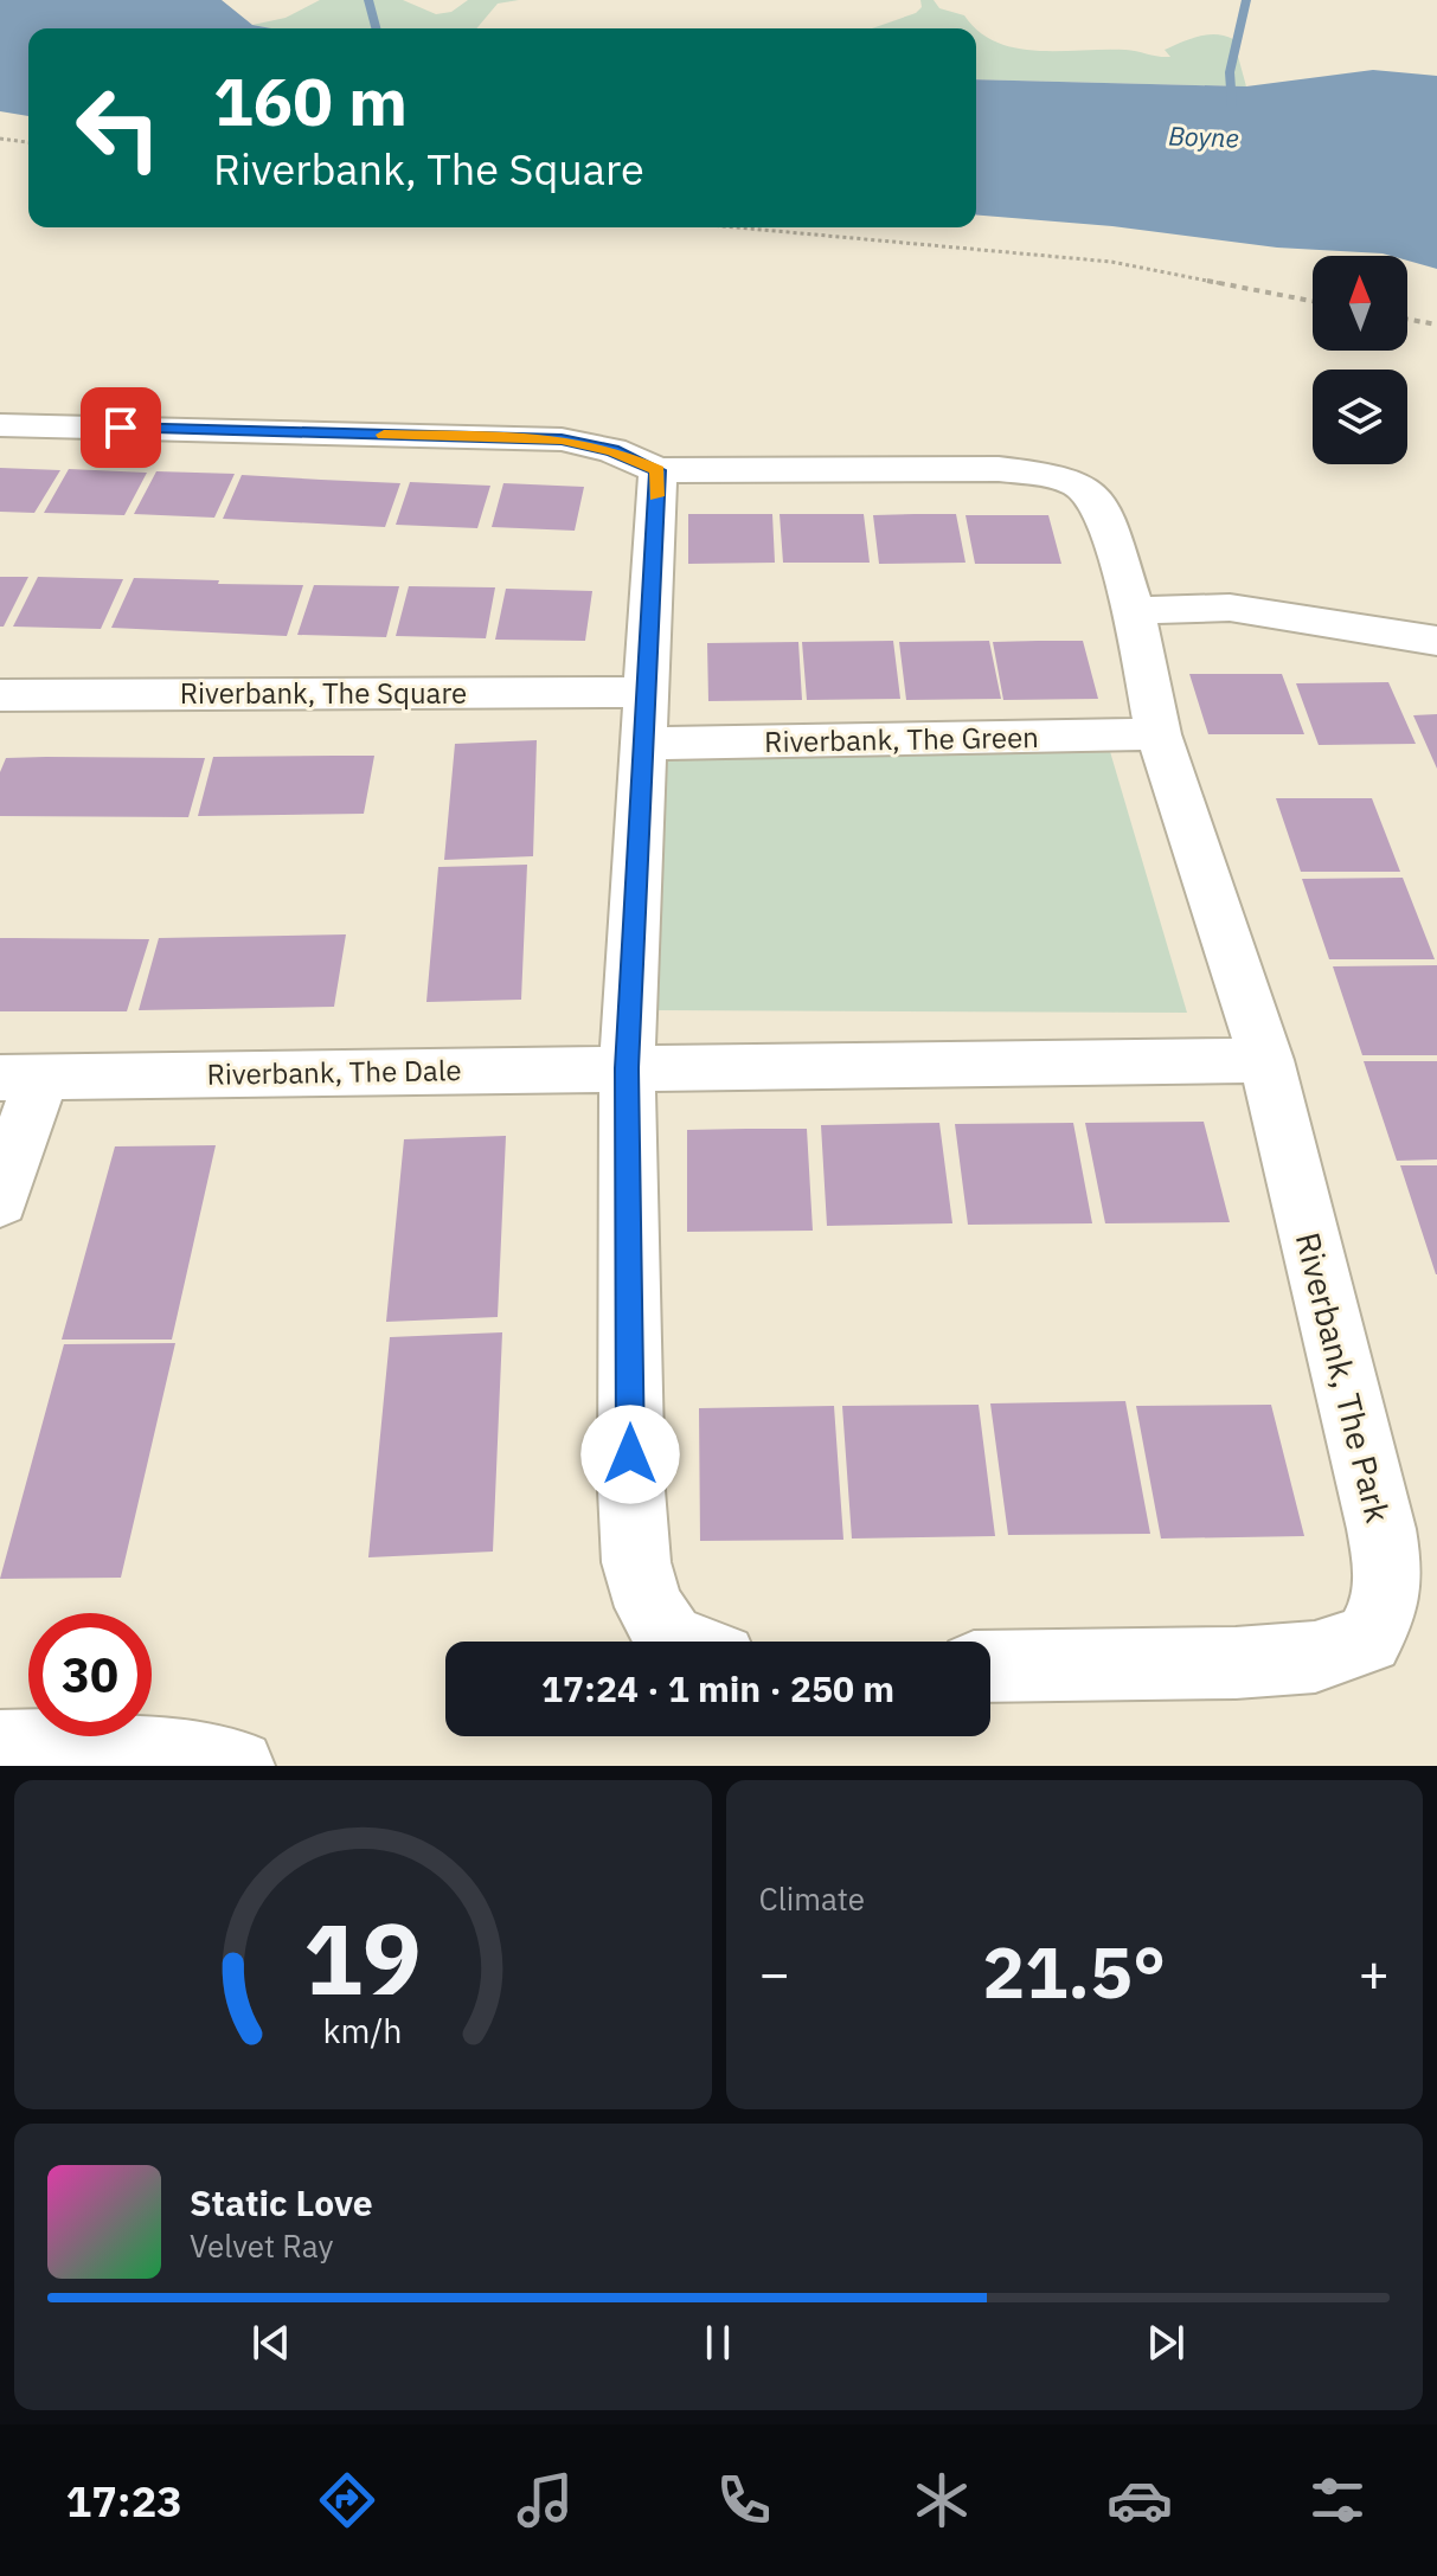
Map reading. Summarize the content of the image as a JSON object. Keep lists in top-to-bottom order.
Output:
{
  "streets": {
    "street": [
      "Riverbank, The Square",
      "Riverbank, The Green",
      "Riverbank, The Dale",
      "Riverbank, The Park"
    ]
  },
  "crossings": [
    ["Riverbank, The Green", "Riverbank, The Park"],
    ["Riverbank, The Dale", "Riverbank, The Park"]
  ],
  "water": ["Boyne"],
  "north": "top",
  "page": {
    "turn": ["160 m", "Riverbank, The Square"],
    "limit": "30",
    "trip": "17:24 · 1 min · 250 m",
    "tile": "Climate",
    "heat": ["−", "21.5°", "+"],
    "song": ["Static Love", "Velvet Ray"],
    "tabs": "17:23",
    "gauge": ["19", "km/h"]
  }
}
